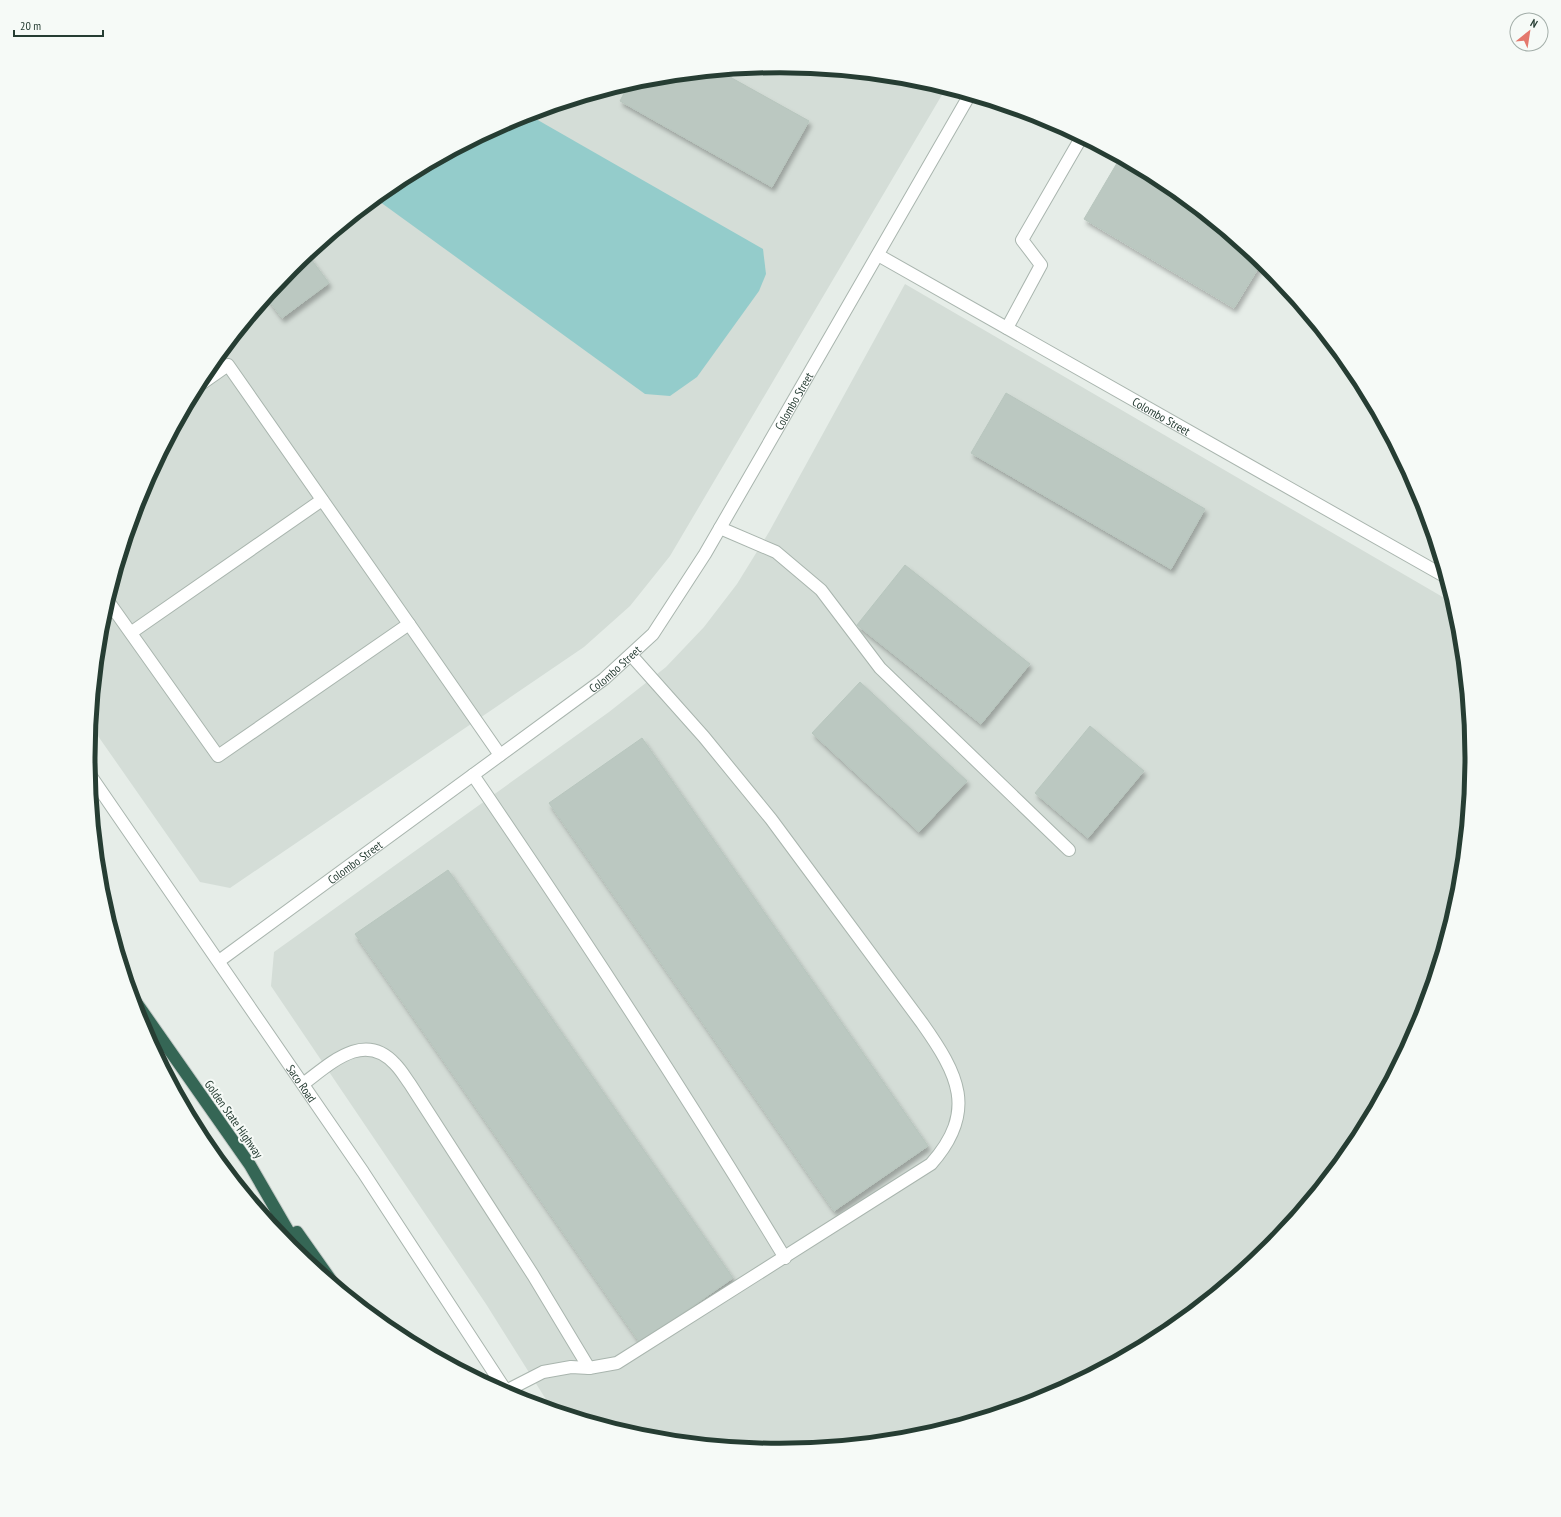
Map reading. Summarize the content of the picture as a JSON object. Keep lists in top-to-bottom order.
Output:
{
  "streets": {
    "highway": ["Golden State Highway"],
    "street": ["Colombo Street", "Saco Road"]
  },
  "crossings": [
    ["Colombo Street", "Saco Road"]
  ],
  "scale_bar": "20 m",
  "north": "top right"
}
